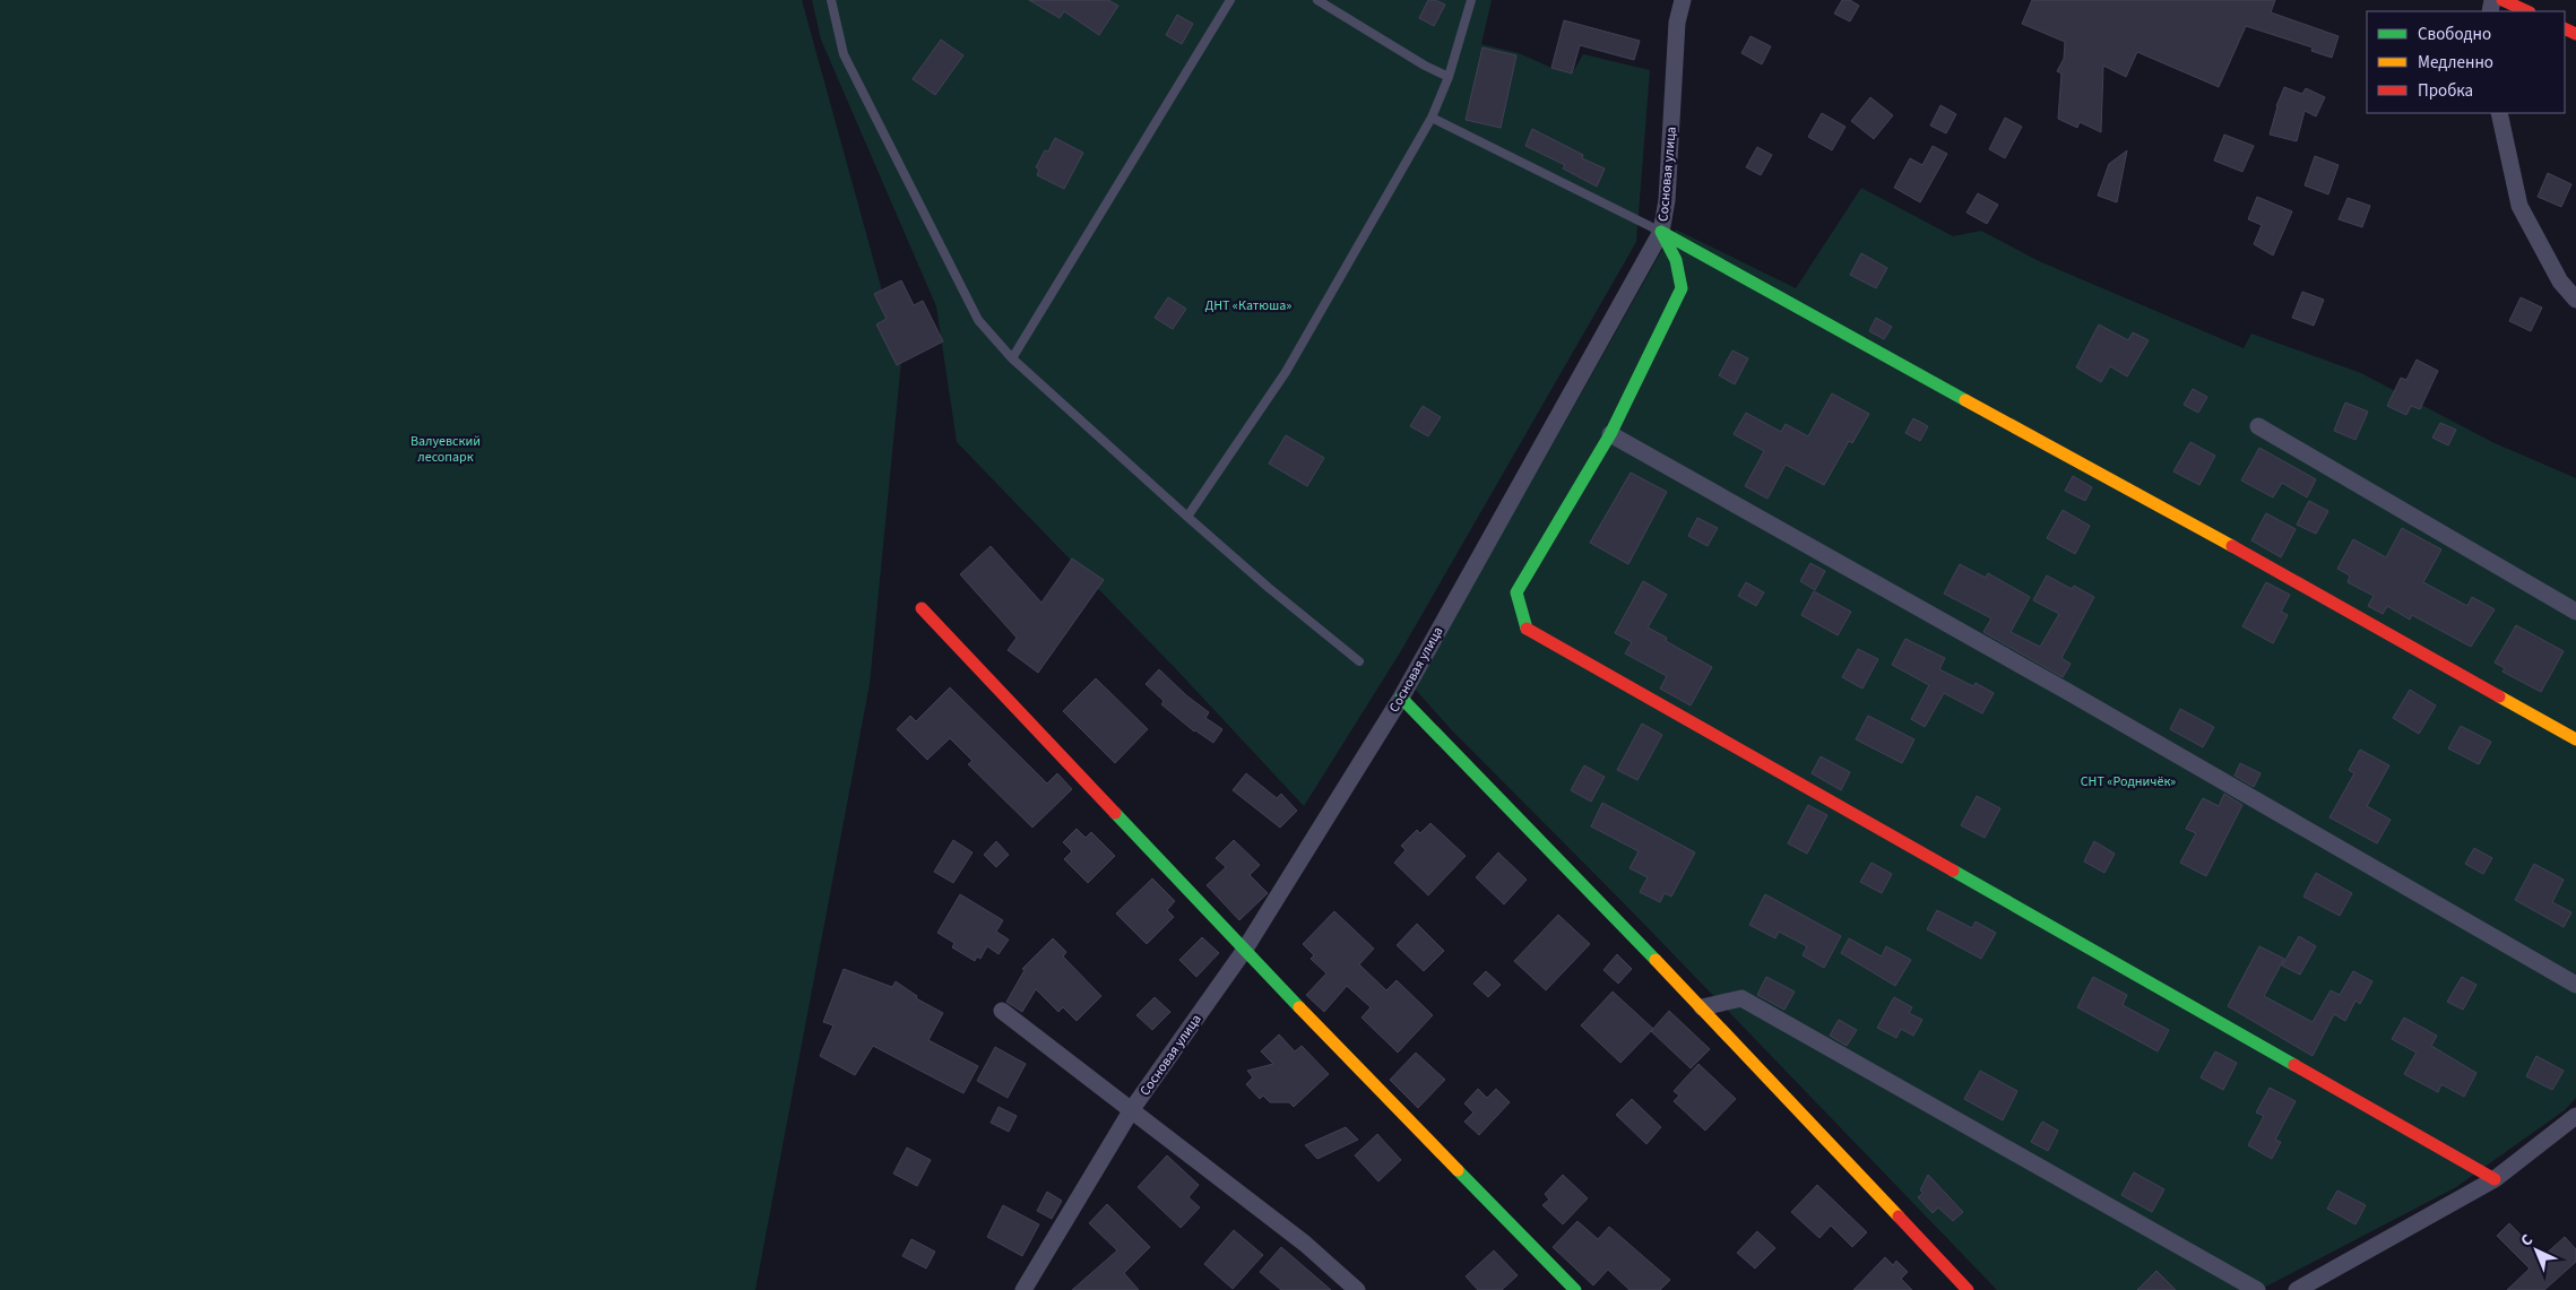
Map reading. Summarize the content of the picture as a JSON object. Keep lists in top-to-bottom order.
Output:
{
  "streets": {
    "street": ["Сосновая улица"]
  },
  "parks": ["ДНТ «Катюша»", "Валуевский лесопарк", "СНТ «Родничёк»"],
  "legend": ["Свободно", "Медленно", "Пробка"],
  "north": "top left"
}
